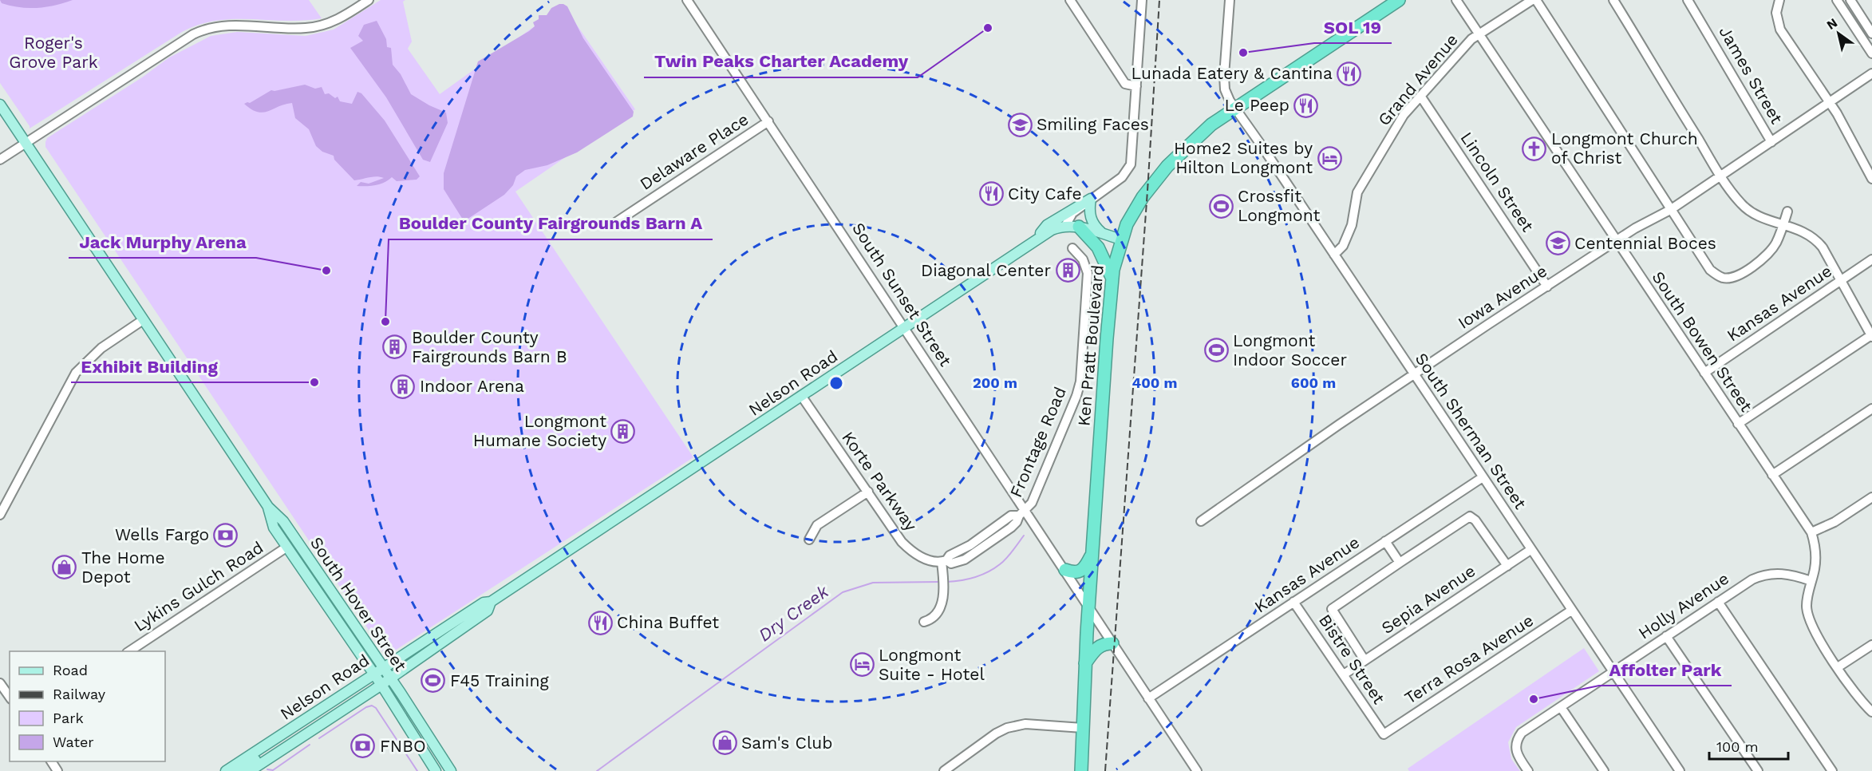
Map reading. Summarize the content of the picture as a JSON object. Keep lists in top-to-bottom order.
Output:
{
  "streets": {
    "highway": ["Ken Pratt Boulevard"],
    "main road": ["Nelson Road", "South Hover Street"],
    "street": [
      "James Street",
      "Grand Avenue",
      "Delaware Place",
      "Lincoln Street",
      "South Sunset Street",
      "Iowa Avenue",
      "Kansas Avenue",
      "South Bowen Street",
      "South Sherman Street",
      "Frontage Road",
      "Korte Parkway",
      "Lykins Gulch Road",
      "Sepia Avenue",
      "Holly Avenue",
      "Bistre Street",
      "Terra Rosa Avenue"
    ]
  },
  "crossings": [
    ["James Street", "Iowa Avenue"],
    ["Grand Avenue", "Lincoln Street"],
    ["Grand Avenue", "South Bowen Street"],
    ["Grand Avenue", "South Sherman Street"],
    ["Delaware Place", "South Sunset Street"],
    ["Lincoln Street", "Iowa Avenue"],
    ["South Sunset Street", "Kansas Avenue"],
    ["South Sunset Street", "Ken Pratt Boulevard"],
    ["South Sunset Street", "Nelson Road"],
    ["South Sunset Street", "Frontage Road"],
    ["Iowa Avenue", "South Bowen Street"],
    ["Iowa Avenue", "South Sherman Street"],
    ["Kansas Avenue", "South Bowen Street"],
    ["Kansas Avenue", "South Sherman Street"],
    ["Kansas Avenue", "Bistre Street"],
    ["South Bowen Street", "Holly Avenue"],
    ["Ken Pratt Boulevard", "South Sherman Street"],
    ["Nelson Road", "Korte Parkway"],
    ["Nelson Road", "South Hover Street"],
    ["South Sherman Street", "Sepia Avenue"],
    ["South Sherman Street", "Holly Avenue"],
    ["South Sherman Street", "Terra Rosa Avenue"],
    ["Lykins Gulch Road", "South Hover Street"],
    ["Sepia Avenue", "Bistre Street"],
    ["Bistre Street", "Terra Rosa Avenue"]
  ],
  "water": ["Dry Creek"],
  "parks": ["Roger's Grove Park"],
  "places": {
    "other": [
      "Twin Peaks Charter Academy",
      "SOL 19",
      "Jack Murphy Arena",
      "Boulder County Fairgrounds Barn A",
      "Exhibit Building",
      "Affolter Park"
    ],
    "restaurant": [
      "Lunada Eatery & Cantina",
      "Le Peep",
      "City Cafe",
      "China Buffet"
    ],
    "school or university": ["Smiling Faces", "Centennial Boces"],
    "church": ["Longmont Church of Christ"],
    "hotel": ["Home2 Suites by Hilton Longmont", "Longmont Suite - Hotel"],
    "sports": ["Crossfit Longmont", "Longmont Indoor Soccer", "F45 Training"],
    "building": [
      "Diagonal Center",
      "Boulder County Fairgrounds Barn B",
      "Indoor Arena",
      "Longmont Humane Society"
    ],
    "bank": ["Wells Fargo", "FNBO"],
    "shop": ["The Home Depot", "Sam's Club"]
  },
  "legend": [
    "Road",
    "Railway",
    "Park",
    "Water"
  ],
  "scale_bar": "100 m",
  "north": "top left",
  "rings": ["200 m", "400 m", "600 m"]
}
